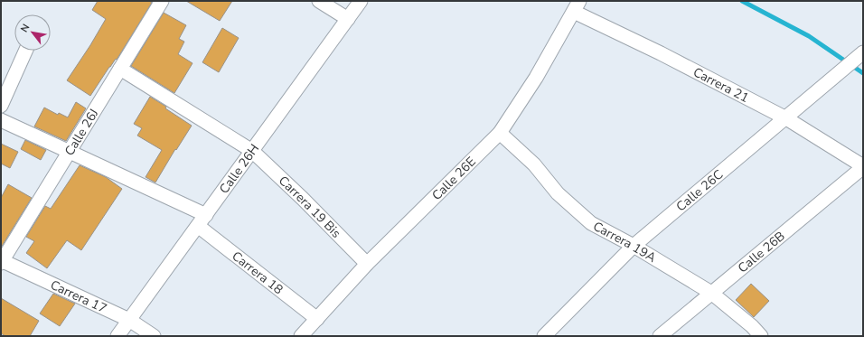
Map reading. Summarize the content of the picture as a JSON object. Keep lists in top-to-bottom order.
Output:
{
  "streets": {
    "street": [
      "Carrera 21",
      "Calle 26J",
      "Calle 26H",
      "Calle 26E",
      "Calle 26C",
      "Carrera 19 Bis",
      "Carrera 19A",
      "Calle 26B",
      "Carrera 18",
      "Carrera 17"
    ]
  },
  "crossings": [
    ["Carrera 21", "Calle 26E"],
    ["Carrera 21", "Calle 26C"],
    ["Carrera 21", "Calle 26B"],
    ["Calle 26J", "Carrera 19 Bis"],
    ["Calle 26J", "Carrera 18"],
    ["Calle 26J", "Carrera 17"],
    ["Calle 26H", "Carrera 19 Bis"],
    ["Calle 26H", "Carrera 18"],
    ["Calle 26H", "Carrera 17"],
    ["Calle 26E", "Carrera 19 Bis"],
    ["Calle 26E", "Carrera 19A"],
    ["Calle 26E", "Carrera 18"],
    ["Calle 26C", "Carrera 19A"],
    ["Carrera 19A", "Calle 26B"]
  ],
  "north": "top left"
}
